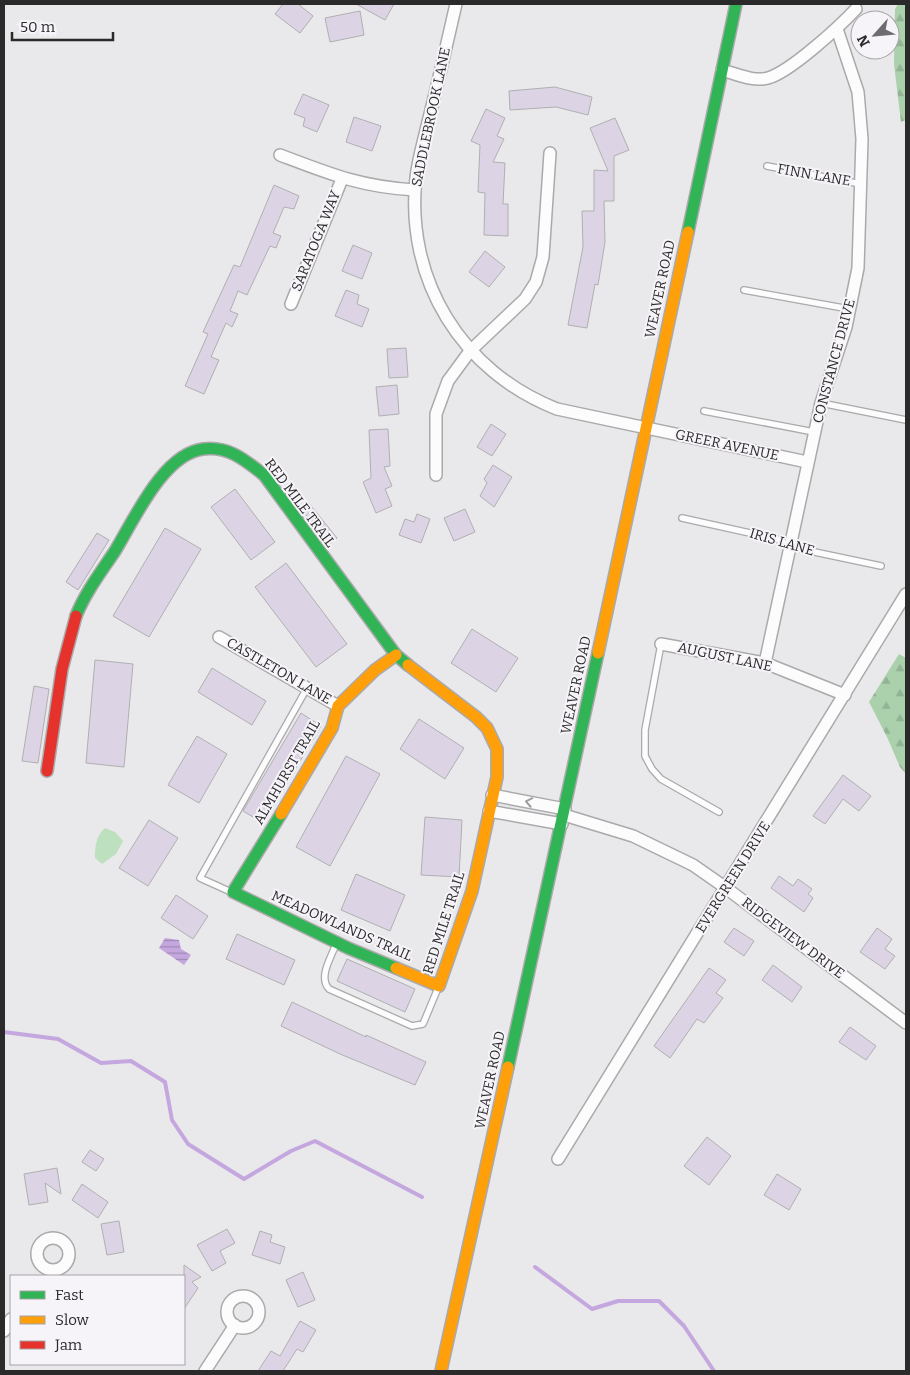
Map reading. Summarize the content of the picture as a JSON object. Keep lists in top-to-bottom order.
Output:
{
  "streets": {
    "street": [
      "SADDLEBROOK LANE",
      "SARATOGA WAY",
      "WEAVER ROAD",
      "CONSTANCE DRIVE",
      "GREER AVENUE",
      "RED MILE TRAIL",
      "AUGUST LANE",
      "CASTLETON LANE",
      "ALMHURST TRAIL",
      "EVERGREEN DRIVE",
      "MEADOWLANDS TRAIL",
      "RIDGEVIEW DRIVE"
    ],
    "lane": ["FINN LANE", "IRIS LANE"]
  },
  "crossings": [
    ["SADDLEBROOK LANE", "WEAVER ROAD"],
    ["SADDLEBROOK LANE", "GREER AVENUE"],
    ["FINN LANE", "CONSTANCE DRIVE"],
    ["WEAVER ROAD", "GREER AVENUE"],
    ["WEAVER ROAD", "RIDGEVIEW DRIVE"],
    ["CONSTANCE DRIVE", "GREER AVENUE"],
    ["CONSTANCE DRIVE", "IRIS LANE"],
    ["CONSTANCE DRIVE", "AUGUST LANE"],
    ["RED MILE TRAIL", "ALMHURST TRAIL"],
    ["RED MILE TRAIL", "MEADOWLANDS TRAIL"],
    ["AUGUST LANE", "EVERGREEN DRIVE"],
    ["CASTLETON LANE", "ALMHURST TRAIL"],
    ["ALMHURST TRAIL", "MEADOWLANDS TRAIL"],
    ["EVERGREEN DRIVE", "RIDGEVIEW DRIVE"]
  ],
  "legend": ["Fast", "Slow", "Jam"],
  "scale_bar": "50 m",
  "north": "bottom left"
}
